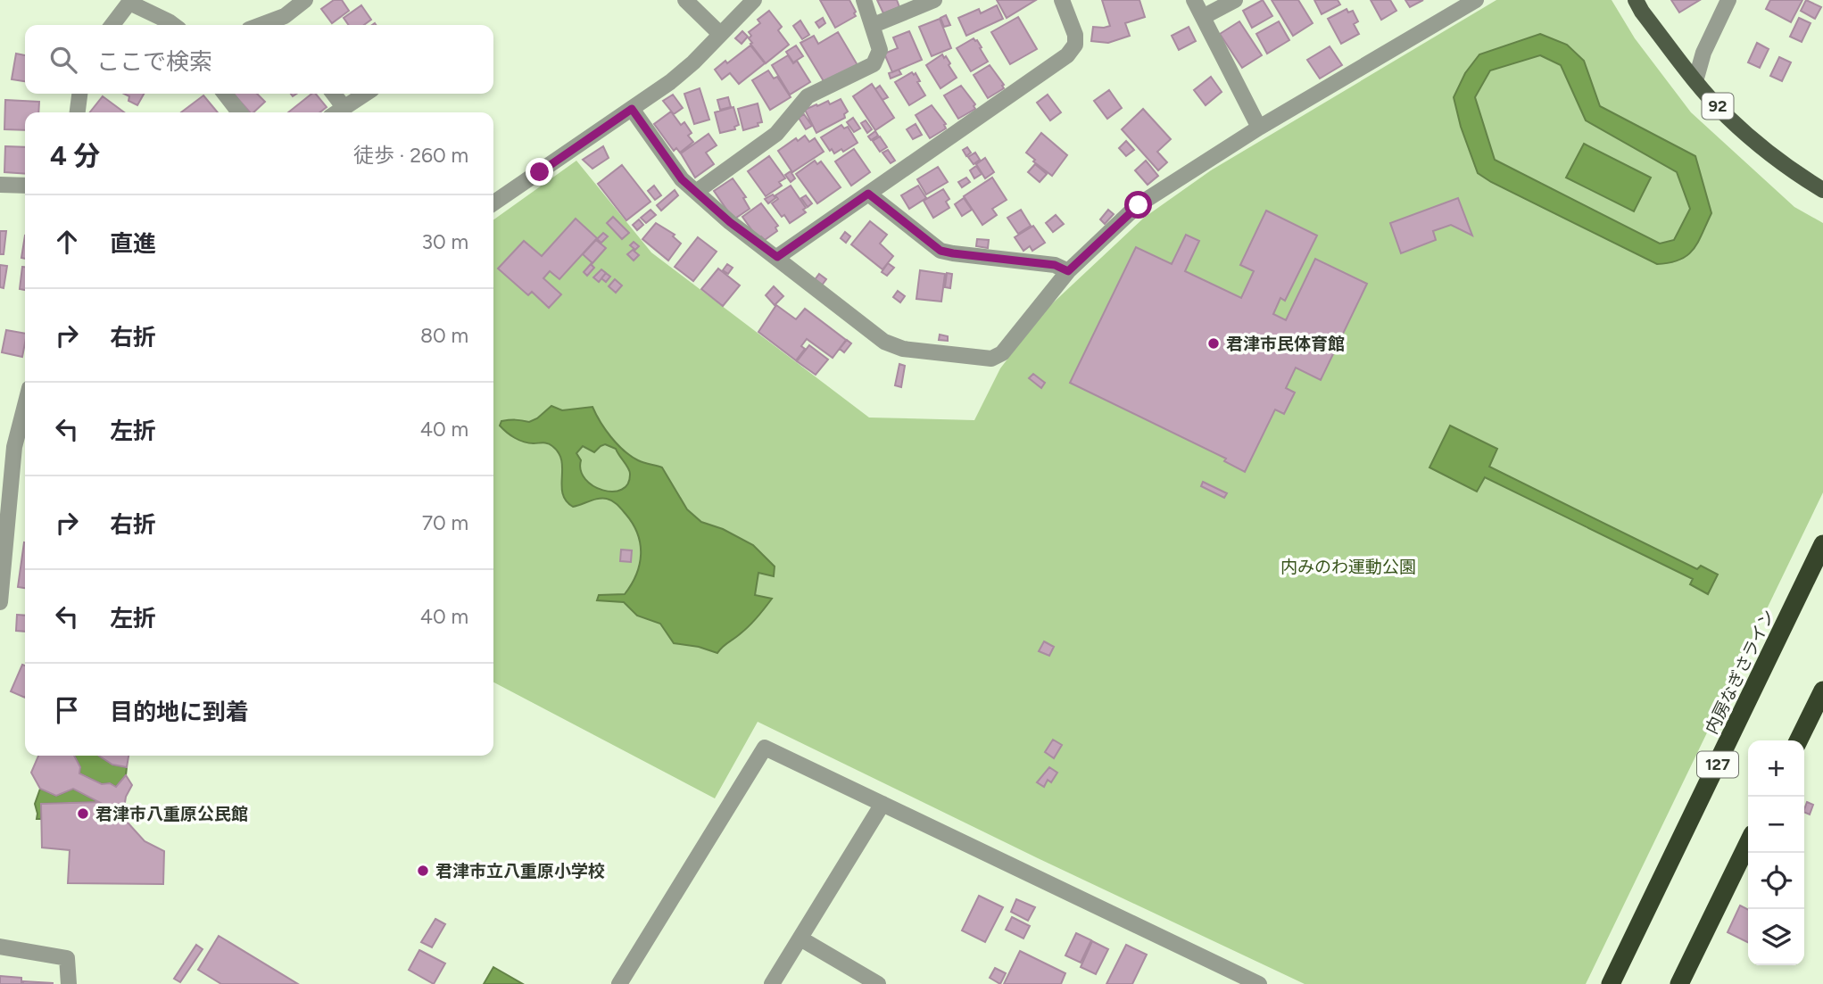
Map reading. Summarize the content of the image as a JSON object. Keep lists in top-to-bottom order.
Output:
{
  "streets": {
    "highway": ["内房なぎさライン", "127"],
    "main road": ["92"]
  },
  "parks": ["内みのわ運動公園"],
  "places": ["君津市民体育館", "君津市八重原公民館", "君津市立八重原小学校"],
  "page": {
    "search": "ここで検索",
    "heading": ["4 分", "徒歩 · 260 m"],
    "list": [
      ["直進", "30 m"],
      ["右折", "80 m"],
      ["左折", "40 m"],
      ["右折", "70 m"],
      ["左折", "40 m"],
      "目的地に到着"
    ],
    "map_buttons": ["+", "−"]
  }
}
